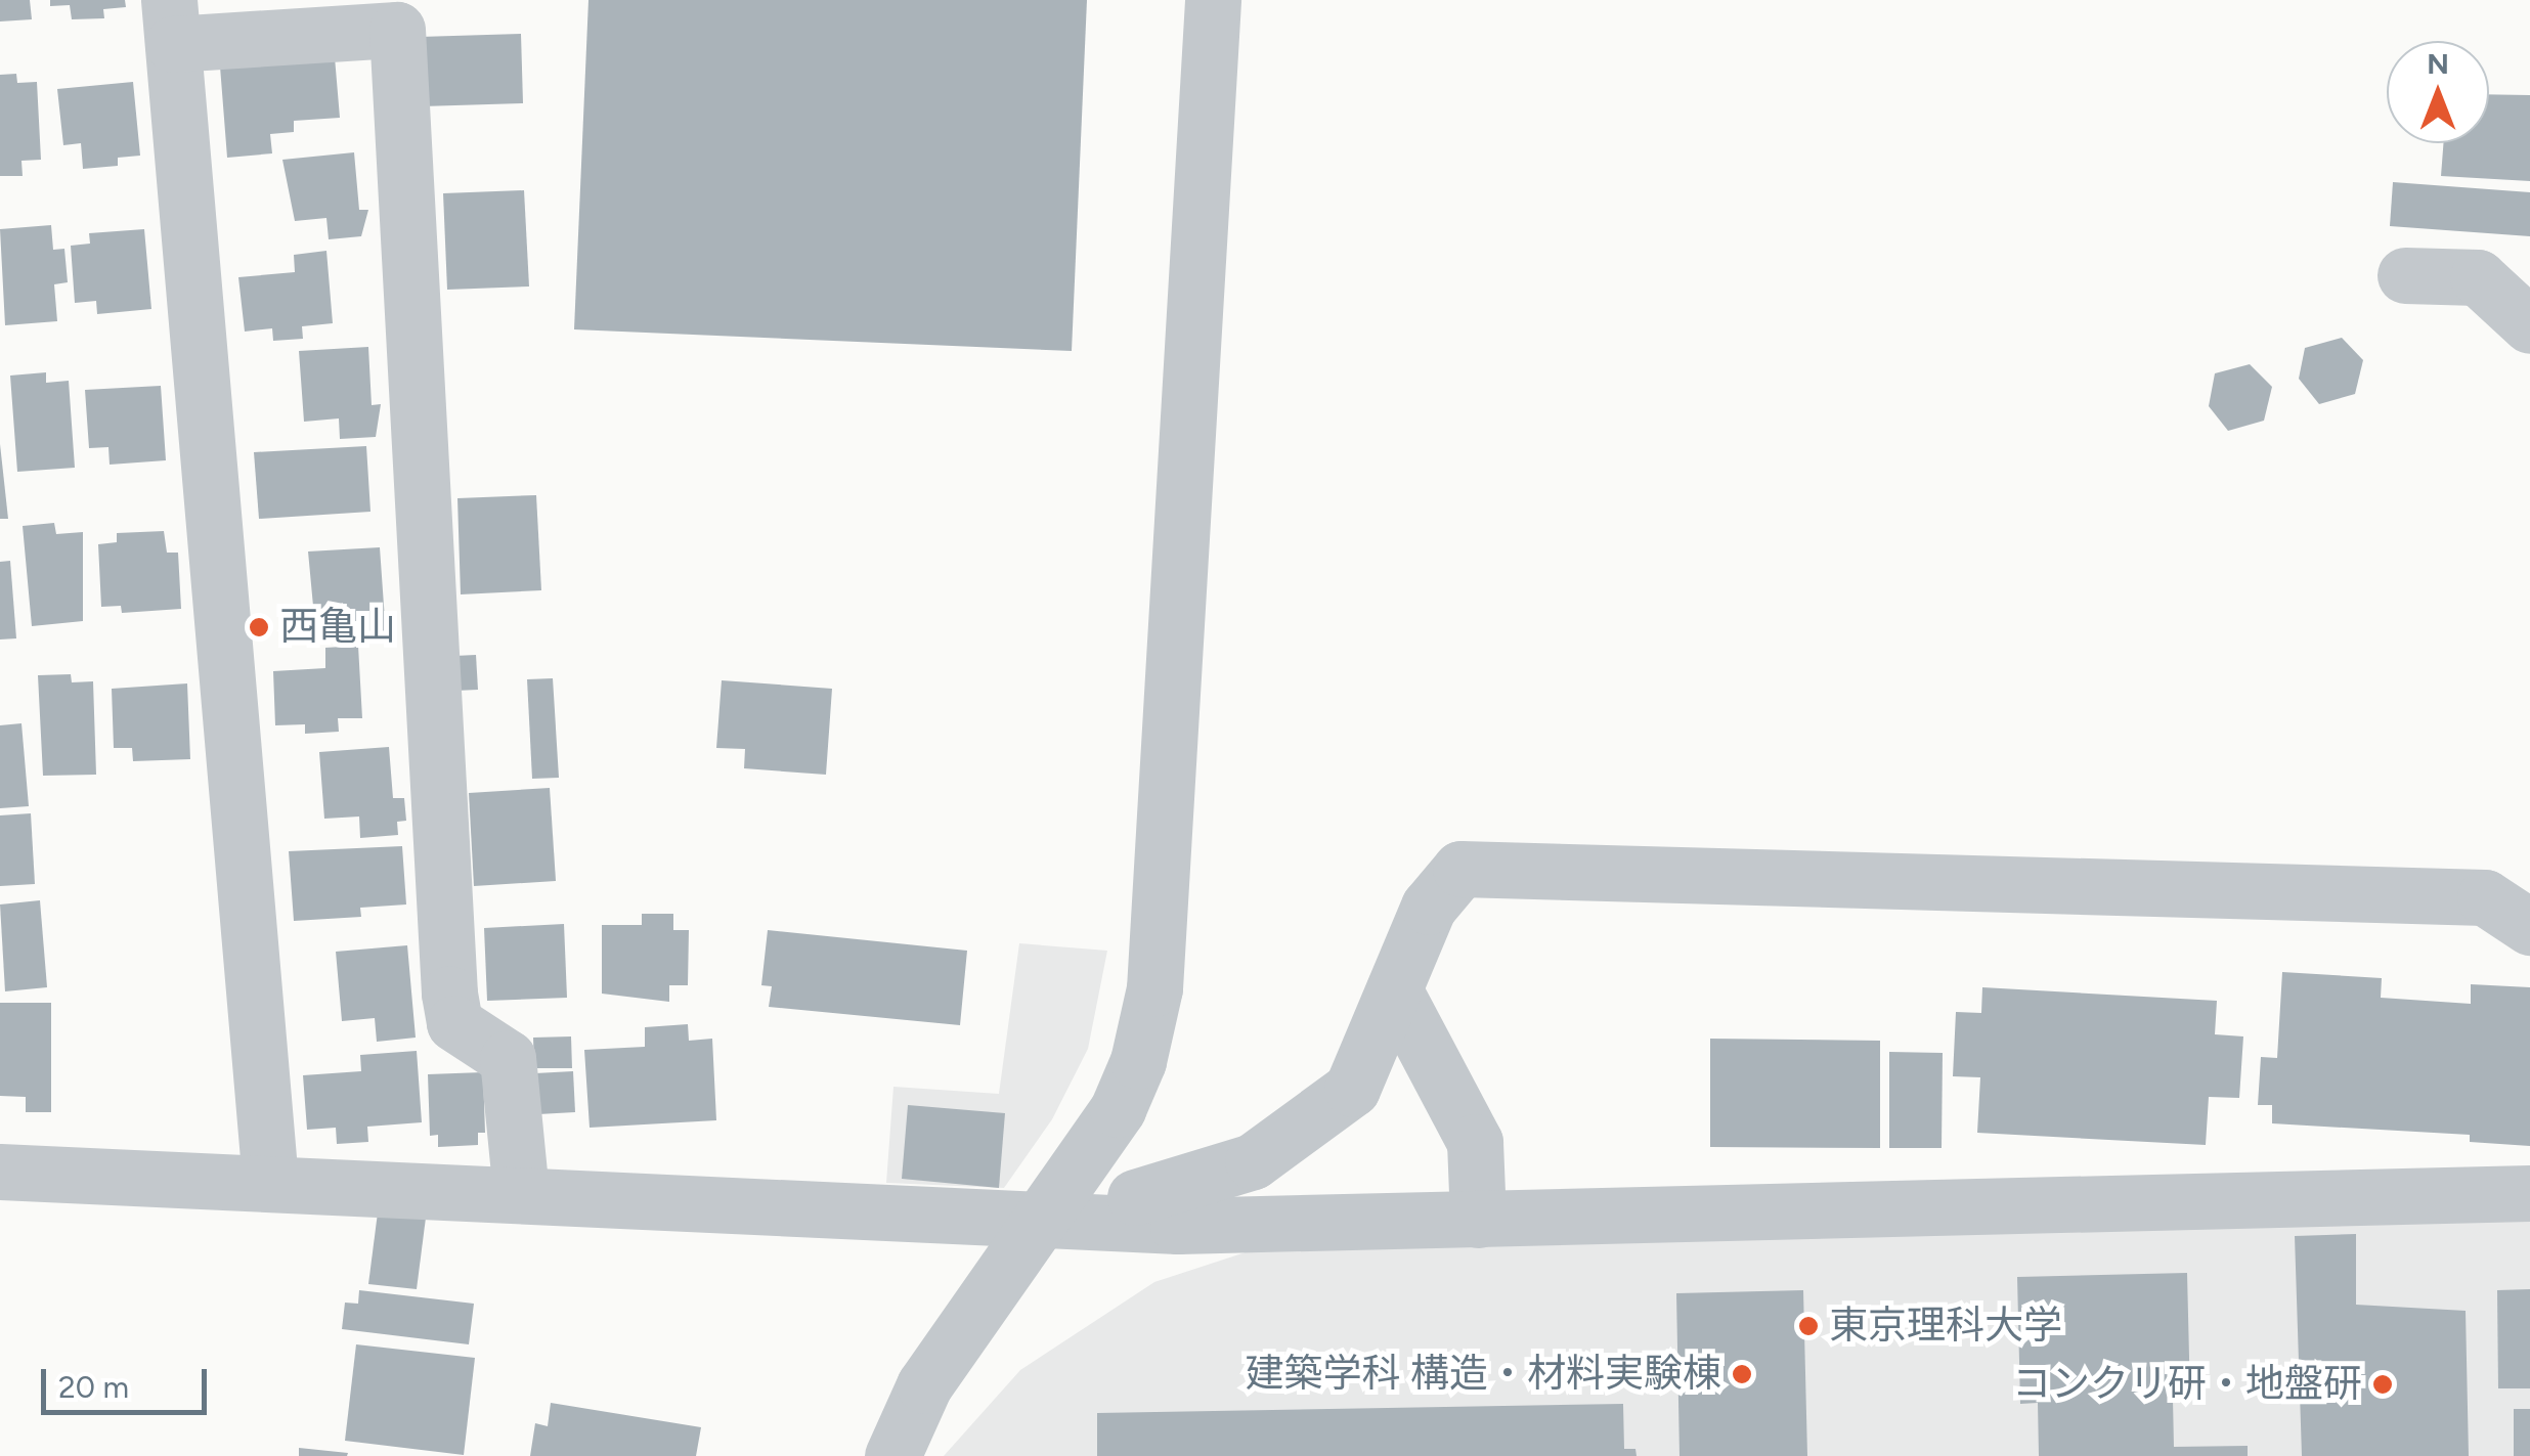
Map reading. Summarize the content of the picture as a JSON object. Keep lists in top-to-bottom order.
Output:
{
  "places": [
    "西亀山",
    "東京理科大学",
    "建築学科 構造・材料実験棟",
    "コンクリ研・地盤研"
  ],
  "scale_bar": "20 m",
  "north": "top"
}
